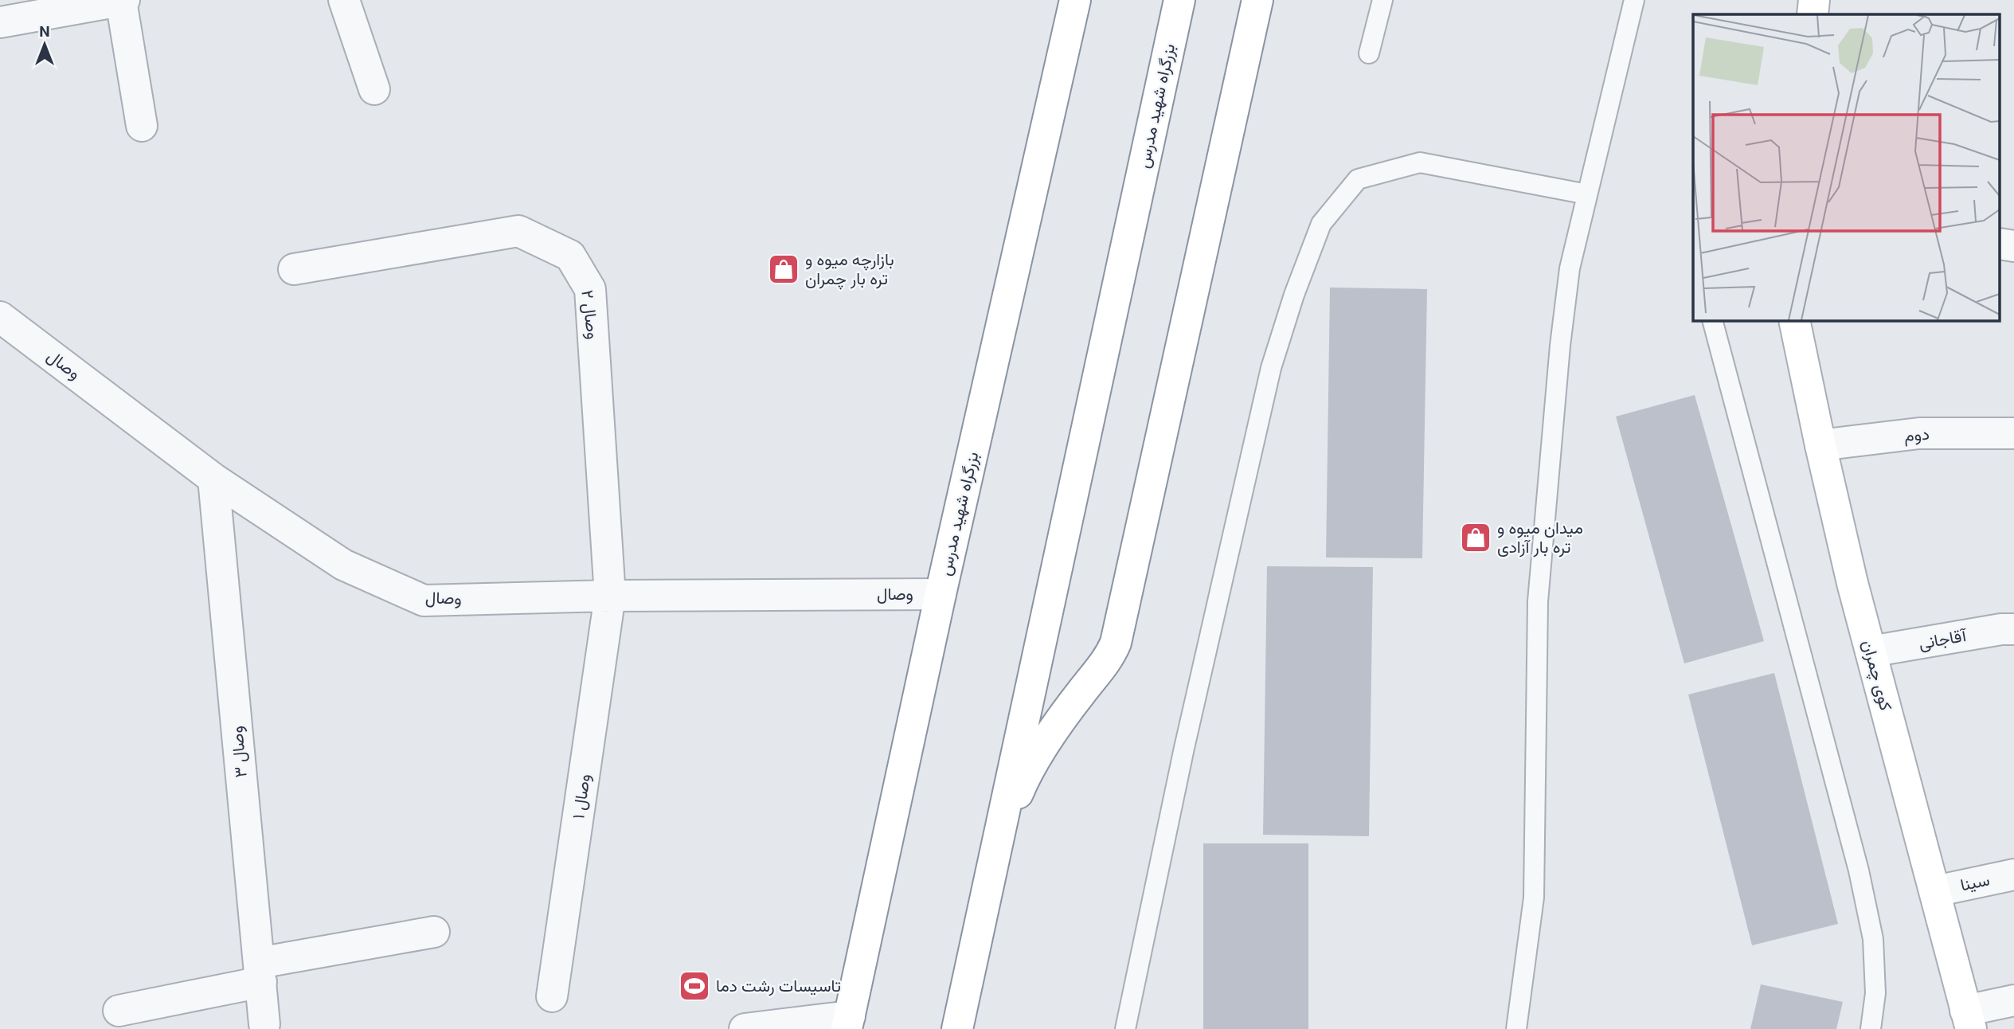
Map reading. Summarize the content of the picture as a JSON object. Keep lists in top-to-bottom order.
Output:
{
  "streets": {
    "main road": ["بزرگراه شهید مدرس", "کوی چمران"],
    "street": [
      "وصال ۲",
      "وصال",
      "دوم",
      "آقاجانی",
      "وصال ۳",
      "وصال ۱",
      "سینا"
    ]
  },
  "crossings": [
    ["بزرگراه شهید مدرس", "وصال"],
    ["وصال ۲", "وصال"],
    ["وصال ۲", "وصال ۱"],
    ["وصال", "وصال ۳"],
    ["وصال", "وصال ۱"],
    ["دوم", "کوی چمران"],
    ["آقاجانی", "کوی چمران"],
    ["کوی چمران", "سینا"]
  ],
  "places": {
    "shop": ["بازارچه میوه و تره بار چمران", "میدان میوه و تره بار آزادی"],
    "sports": ["تاسیسات رشت دما"]
  },
  "north": "top"
}
